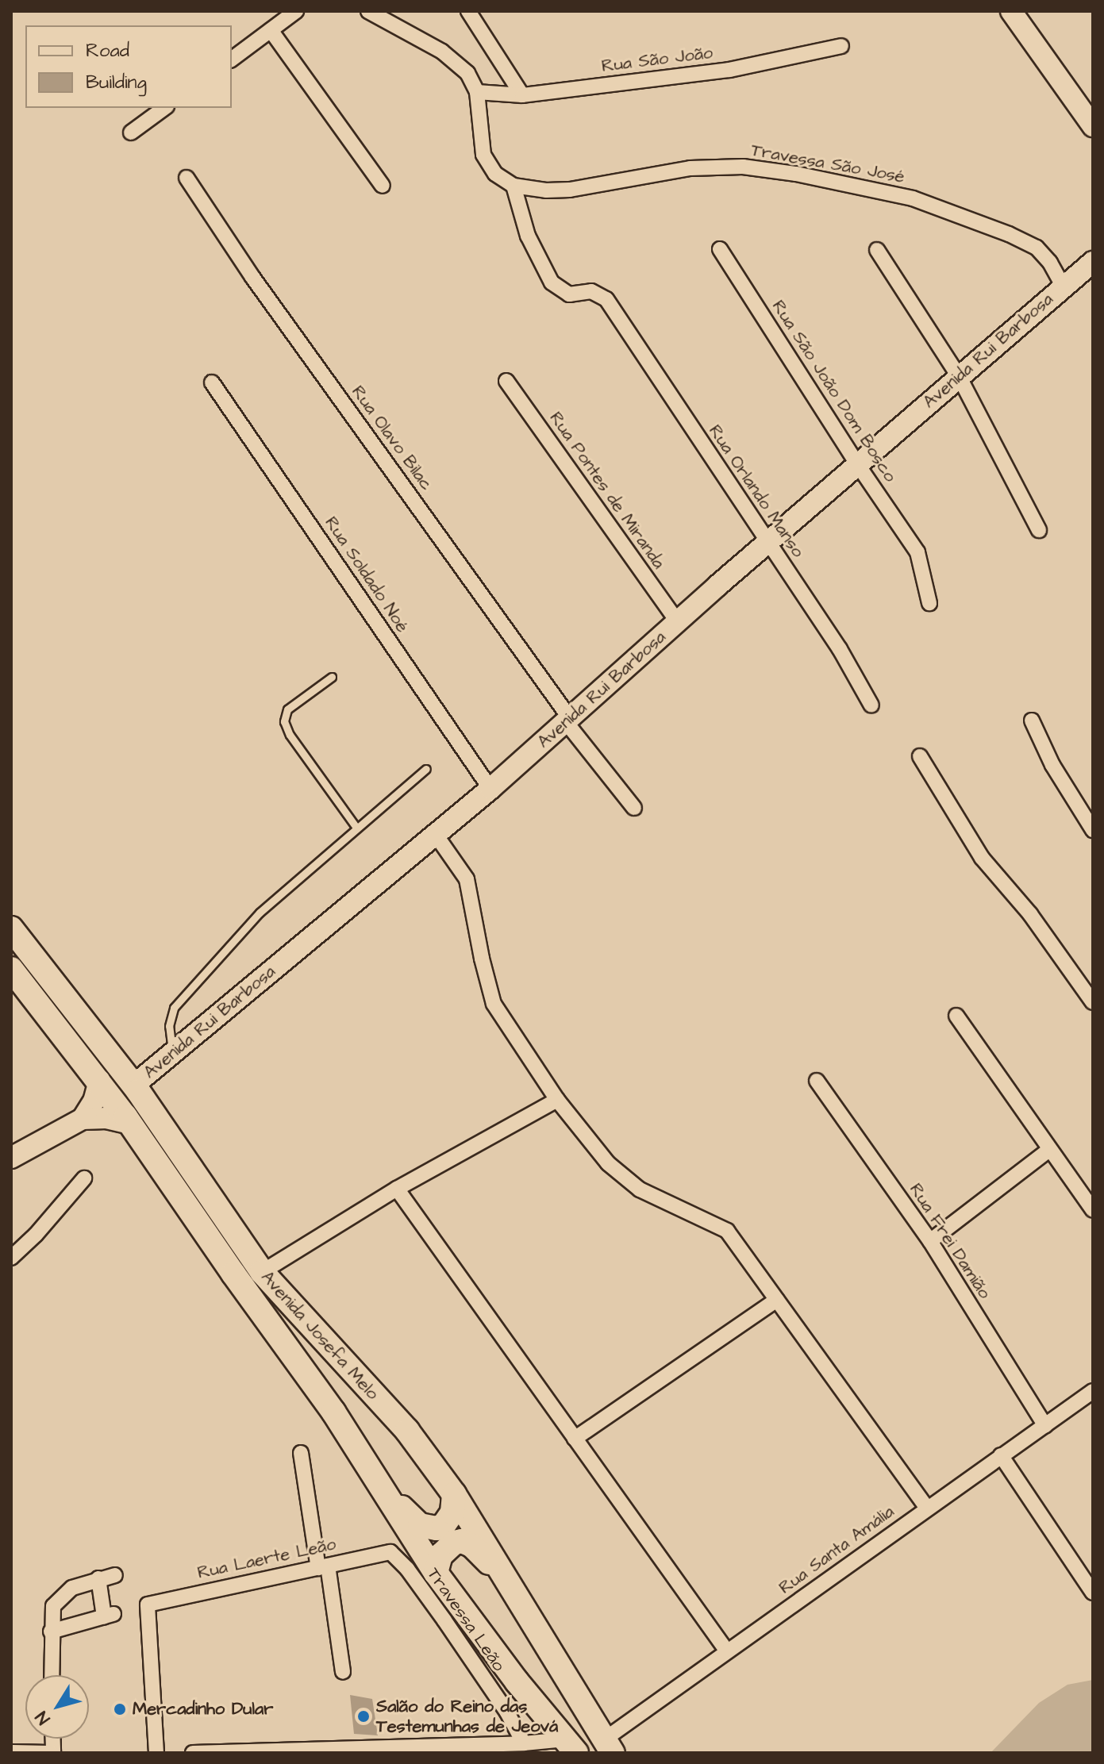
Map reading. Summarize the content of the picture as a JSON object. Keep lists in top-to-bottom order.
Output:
{
  "streets": {
    "main road": ["Avenida Josefa Melo"],
    "street": [
      "Rua São João",
      "Travessa São José",
      "Avenida Rui Barbosa",
      "Rua São João Dom Bosco",
      "Rua Olavo Bilac",
      "Rua Pontes de Miranda",
      "Rua Orlando Manso",
      "Rua Soldado Noé",
      "Rua Frei Damião",
      "Rua Santa Amália",
      "Rua Laerte Leão",
      "Travessa Leão"
    ]
  },
  "crossings": [
    ["Travessa São José", "Avenida Rui Barbosa"],
    ["Travessa São José", "Rua Orlando Manso"],
    ["Avenida Rui Barbosa", "Rua São João Dom Bosco"],
    ["Avenida Rui Barbosa", "Rua Olavo Bilac"],
    ["Avenida Rui Barbosa", "Rua Pontes de Miranda"],
    ["Avenida Rui Barbosa", "Rua Orlando Manso"],
    ["Avenida Rui Barbosa", "Rua Soldado Noé"],
    ["Avenida Rui Barbosa", "Avenida Josefa Melo"],
    ["Rua Frei Damião", "Rua Santa Amália"],
    ["Avenida Josefa Melo", "Rua Santa Amália"],
    ["Avenida Josefa Melo", "Travessa Leão"],
    ["Rua Laerte Leão", "Travessa Leão"]
  ],
  "places": ["Mercadinho Dular", "Salão do Reino das Testemunhas de Jeová"],
  "legend": ["Road", "Building"],
  "north": "bottom left"
}
